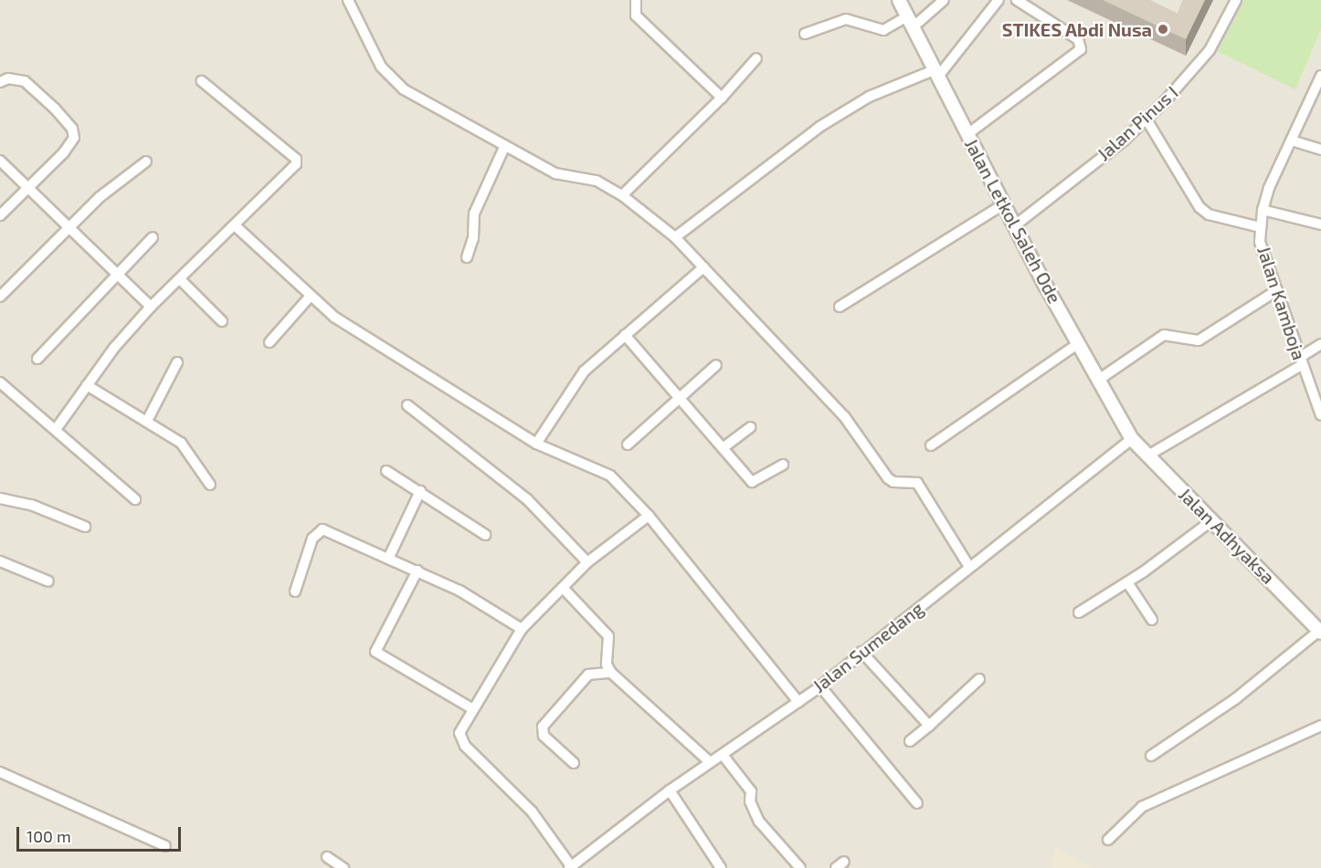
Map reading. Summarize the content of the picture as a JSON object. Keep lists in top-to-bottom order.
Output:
{
  "streets": {
    "street": [
      "Jalan Pinus I",
      "Jalan Letkol Saleh Ode",
      "Jalan Kamboja",
      "Jalan Adhyaksa",
      "Jalan Sumedang"
    ]
  },
  "crossings": [
    ["Jalan Pinus I", "Jalan Letkol Saleh Ode"],
    ["Jalan Letkol Saleh Ode", "Jalan Adhyaksa"],
    ["Jalan Letkol Saleh Ode", "Jalan Sumedang"],
    ["Jalan Adhyaksa", "Jalan Sumedang"]
  ],
  "places": ["STIKES Abdi Nusa"],
  "scale_bar": "100 m"
}
